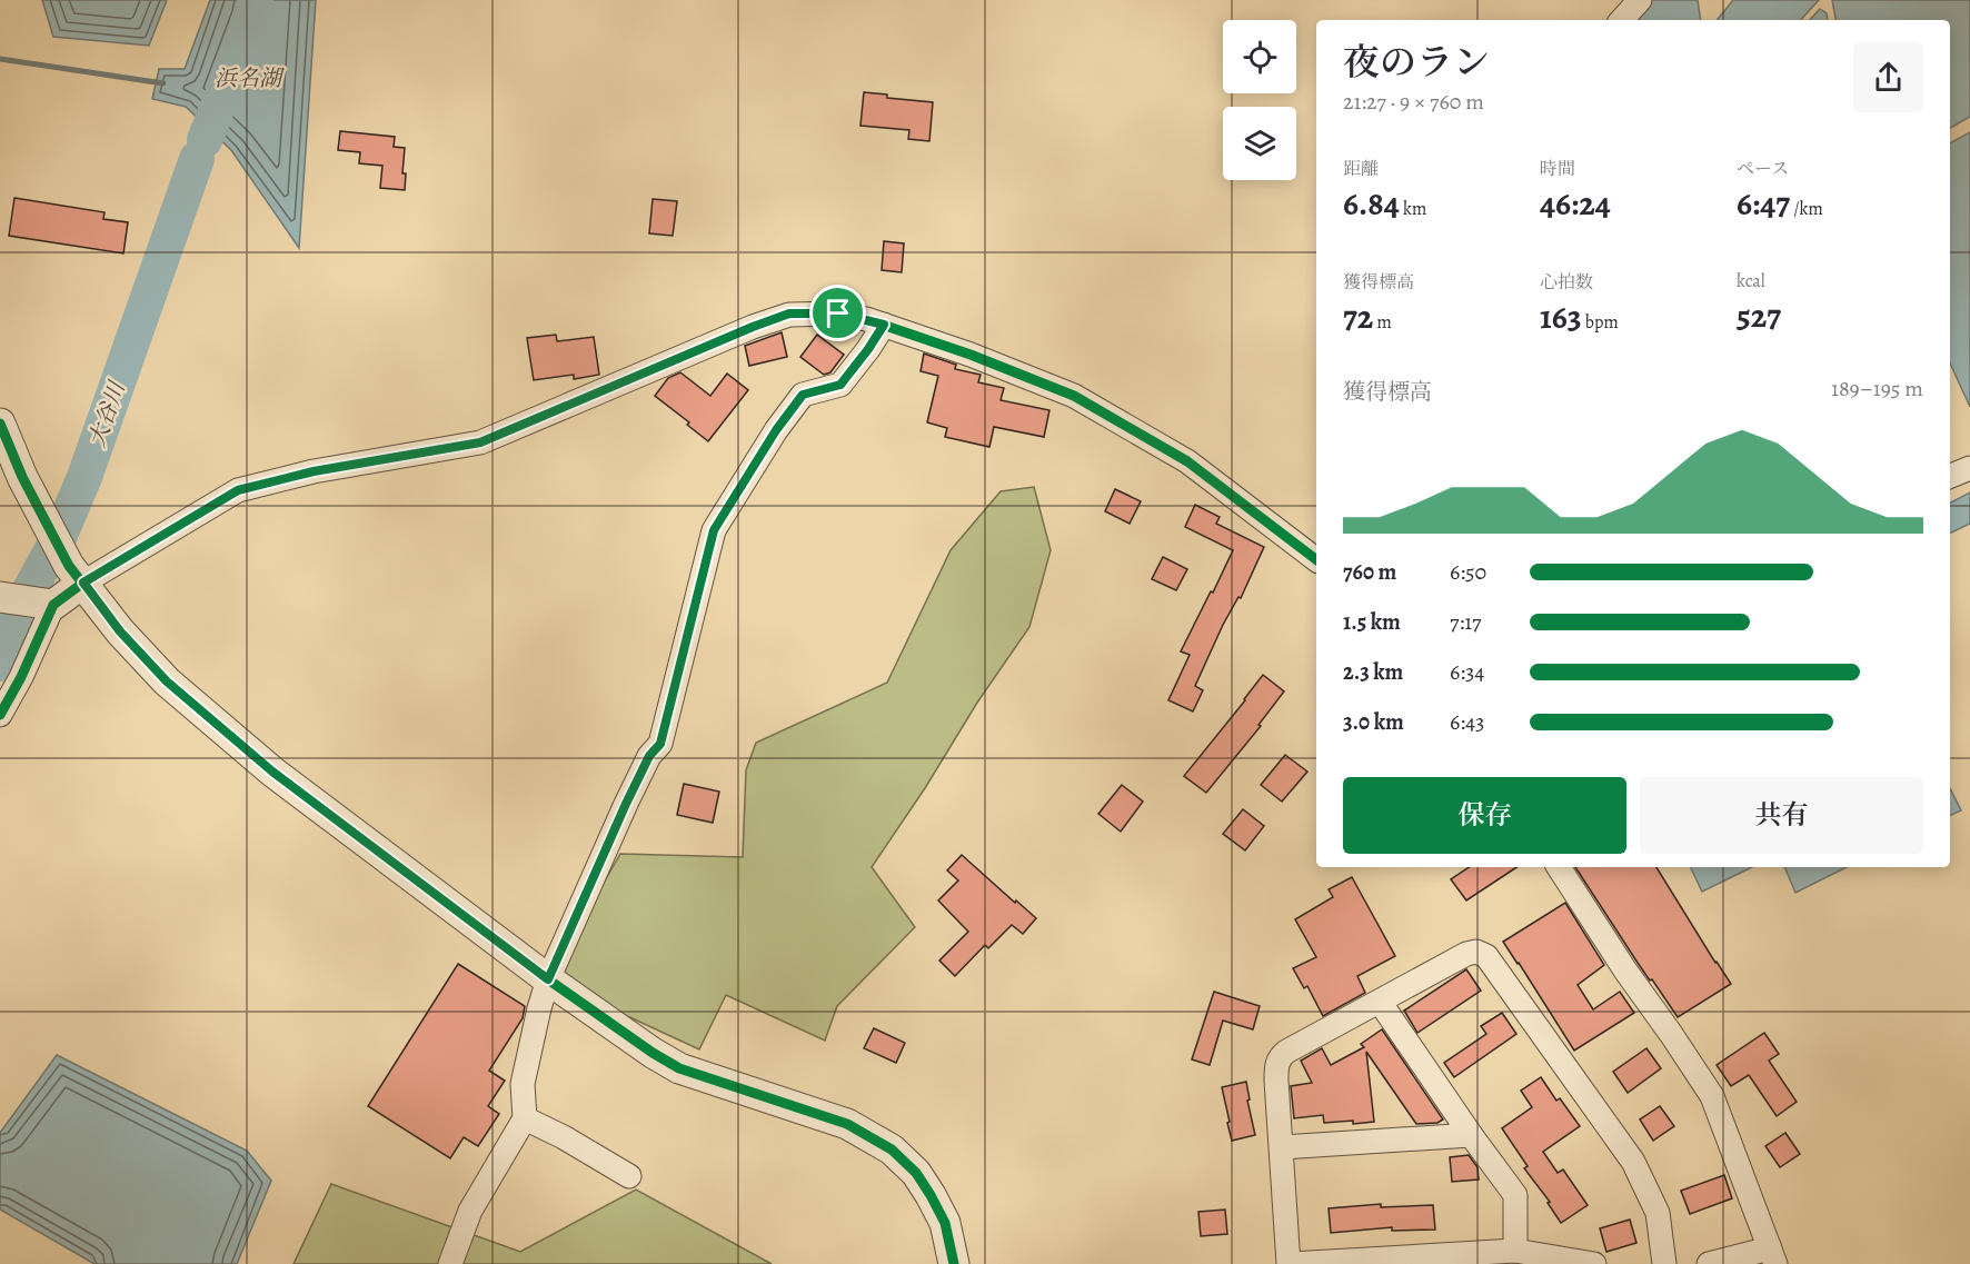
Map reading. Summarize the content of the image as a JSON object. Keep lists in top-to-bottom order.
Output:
{
  "water": ["浜名湖", "大谷川"],
  "page": {
    "heading": ["夜のラン", "21:27 · 9 × 760 m"],
    "stats": [
      ["距離", "6.84 km"],
      ["時間", "46:24"],
      ["ペース", "6:47 /km"],
      ["獲得標高", "72 m"],
      ["心拍数", "163 bpm"],
      ["kcal", "527"]
    ],
    "chart": ["獲得標高", "189–195 m"],
    "list": [
      {
        "name": "760 m",
        "note": "6:50"
      },
      {
        "name": "1.5 km",
        "note": "7:17"
      },
      {
        "name": "2.3 km",
        "note": "6:34"
      },
      {
        "name": "3.0 km",
        "note": "6:43"
      }
    ],
    "buttons": ["保存", "共有"]
  }
}
